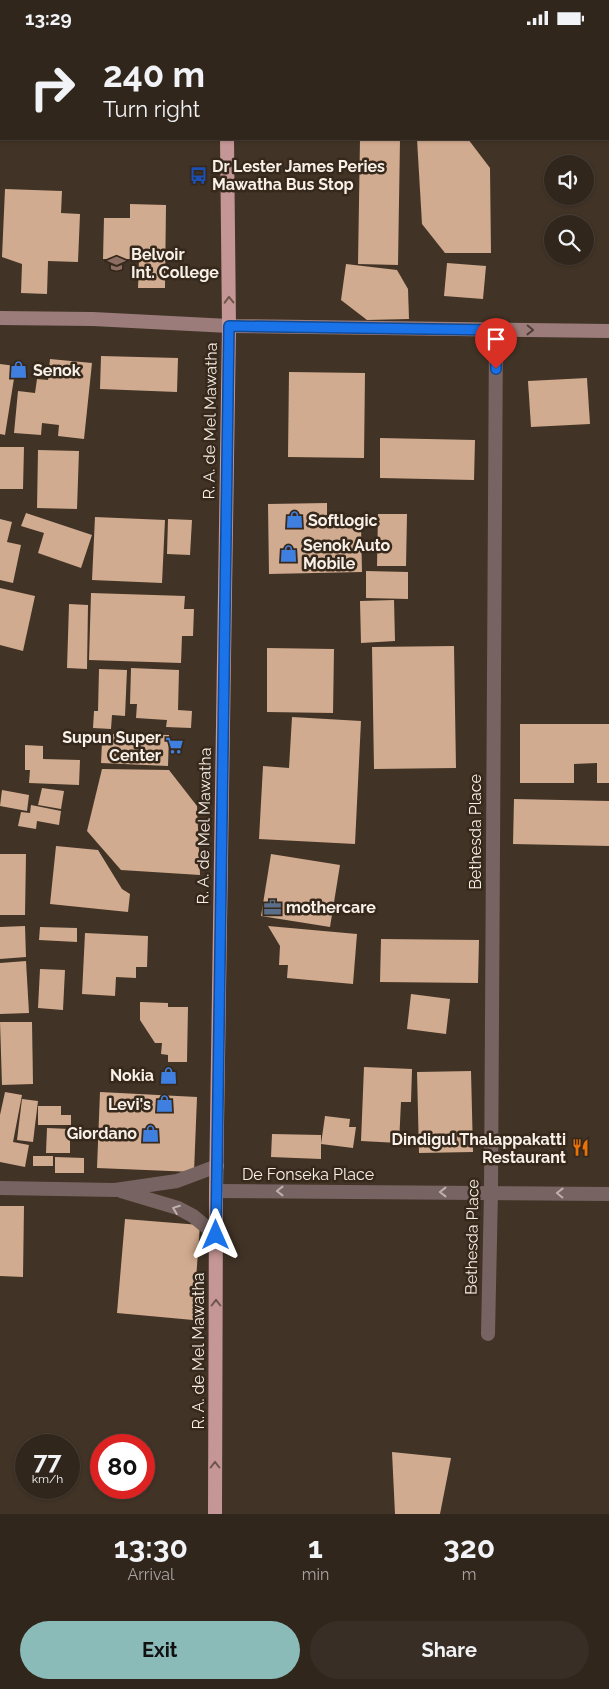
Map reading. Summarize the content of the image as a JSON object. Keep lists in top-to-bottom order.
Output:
{
  "streets": {
    "highway": ["R. A. de Mel Mawatha"],
    "street": ["Bethesda Place", "De Fonseka Place"]
  },
  "crossings": [
    ["R. A. de Mel Mawatha", "De Fonseka Place"],
    ["Bethesda Place", "De Fonseka Place"]
  ],
  "one_way": ["De Fonseka Place"],
  "places": {
    "bus stop": ["Dr Lester James Peries Mawatha Bus Stop"],
    "school or university": ["Belvoir Int. College"],
    "shop": [
      "Senok",
      "Softlogic",
      "Senok Auto Mobile",
      "Nokia",
      "Levi's",
      "Giordano"
    ],
    "supermarket": ["Supun Super Center"],
    "office": ["mothercare"],
    "restaurant": ["Dindigul Thalappakatti Restaurant"]
  },
  "page": {
    "status": "13:29",
    "turn": ["240 m", "Turn right"],
    "speed": "77 km/h",
    "limit": "80",
    "eta": [
      "13:30",
      "Arrival",
      "1",
      "min",
      "320",
      "m"
    ],
    "buttons": ["Exit", "Share"]
  }
}
